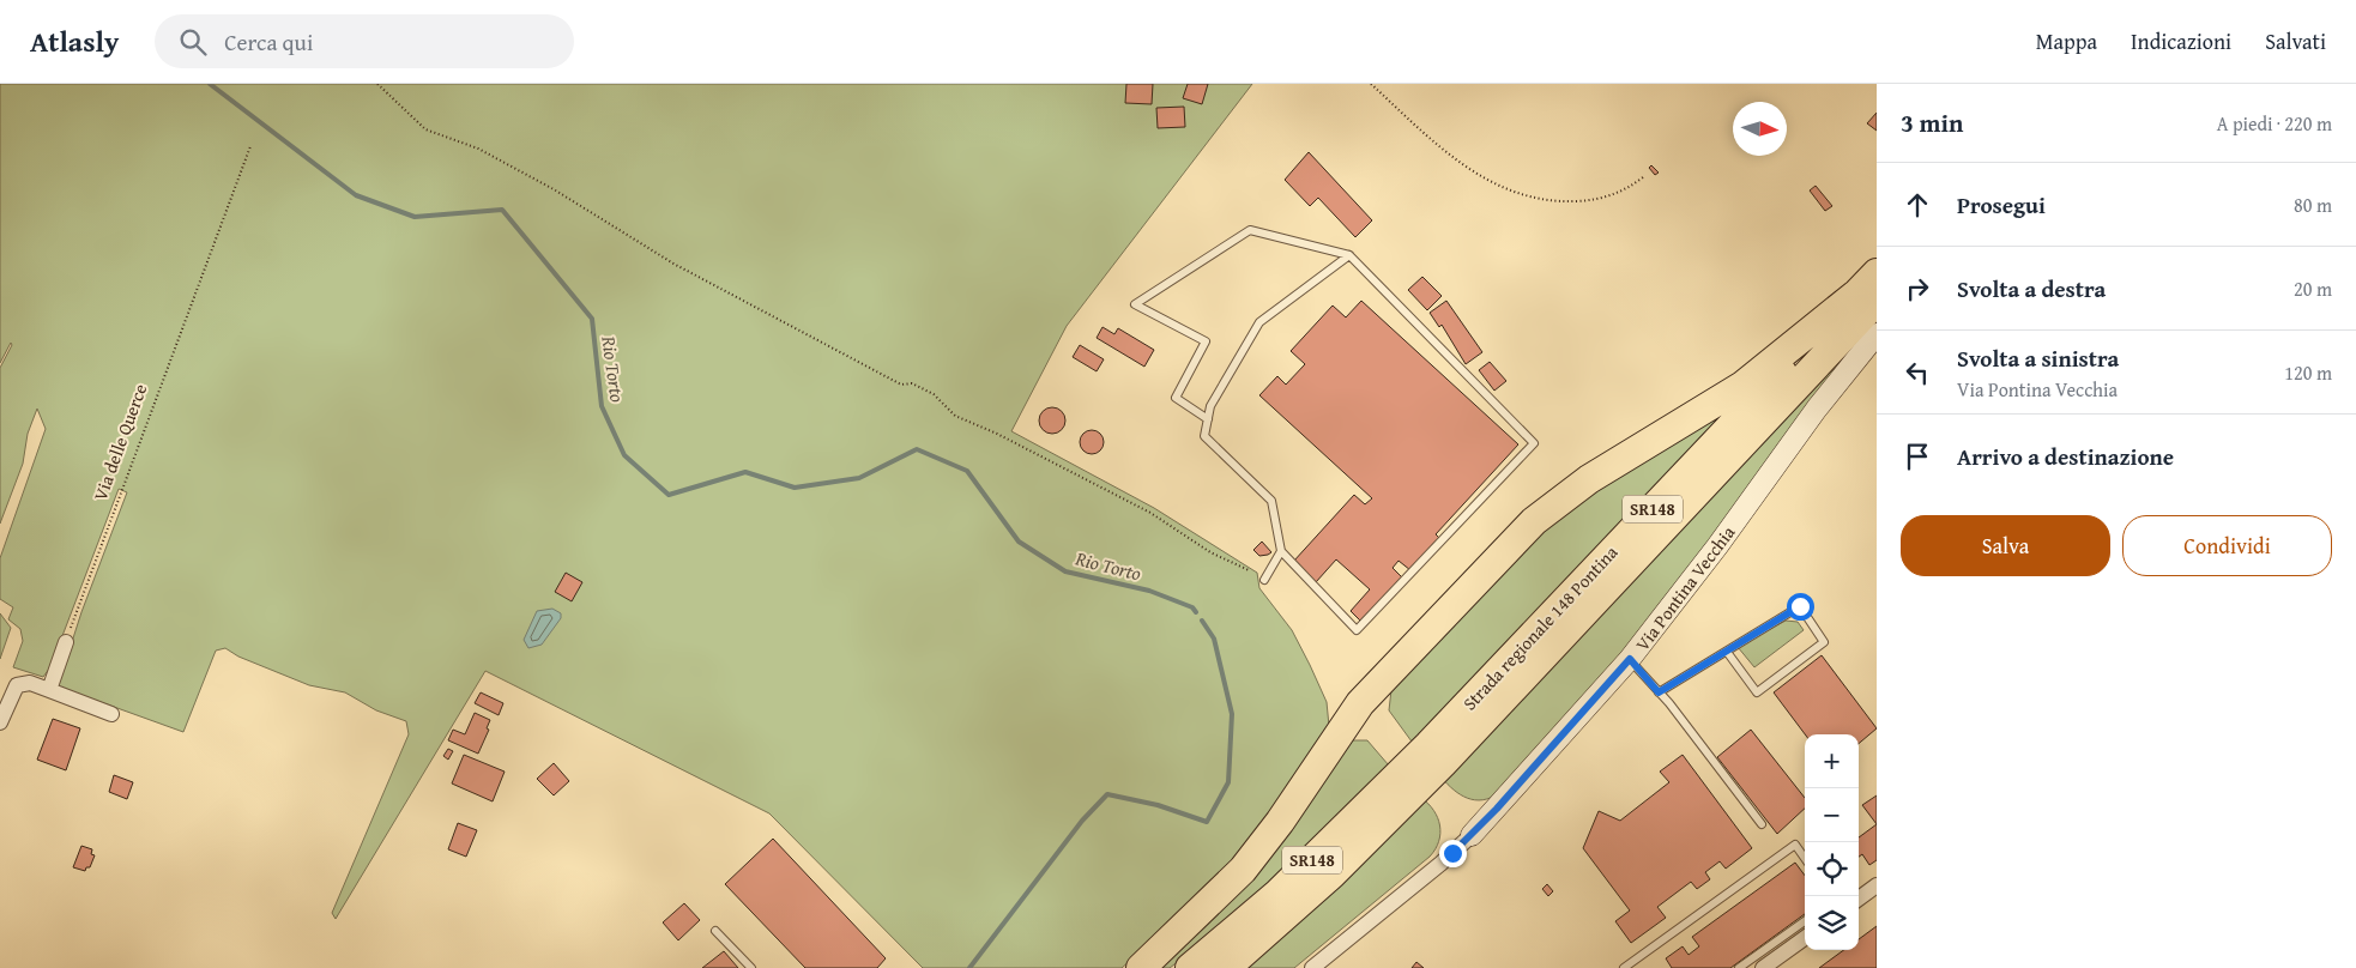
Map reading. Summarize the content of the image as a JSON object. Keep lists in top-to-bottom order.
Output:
{
  "streets": {
    "highway": ["SR148", "Strada regionale 148 Pontina"],
    "street": ["Via Pontina Vecchia"],
    "path": ["Via delle Querce"]
  },
  "water": ["Rio Torto"],
  "north": "right",
  "page": {
    "header": "Atlasly",
    "search": "Cerca qui",
    "nav": ["Mappa", "Indicazioni", "Salvati"],
    "heading": ["3 min", "A piedi · 220 m"],
    "list": [
      ["Prosegui", "80 m"],
      ["Svolta a destra", "20 m"],
      ["Svolta a sinistra", "Via Pontina Vecchia", "120 m"],
      "Arrivo a destinazione"
    ],
    "buttons": ["Salva", "Condividi"],
    "map_buttons": ["+", "−"]
  }
}
